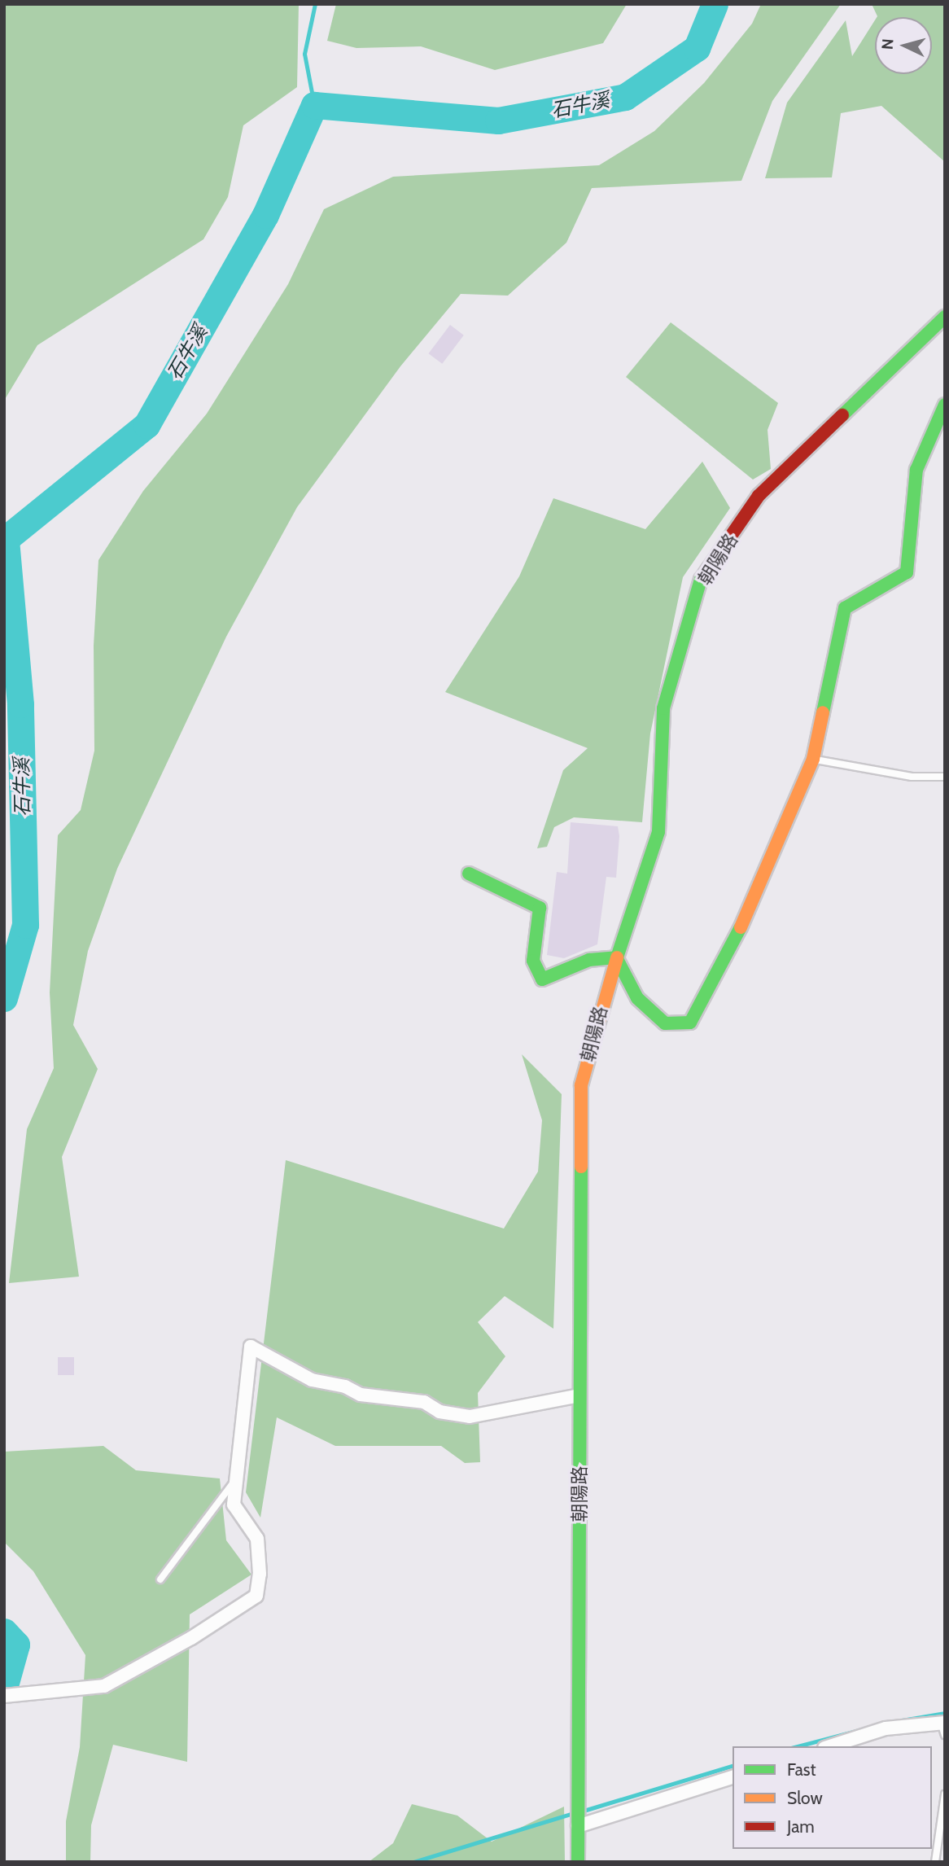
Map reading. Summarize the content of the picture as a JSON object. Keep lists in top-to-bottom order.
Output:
{
  "streets": {
    "main road": ["朝陽路"]
  },
  "water": ["石牛溪"],
  "legend": ["Fast", "Slow", "Jam"],
  "north": "left"
}
